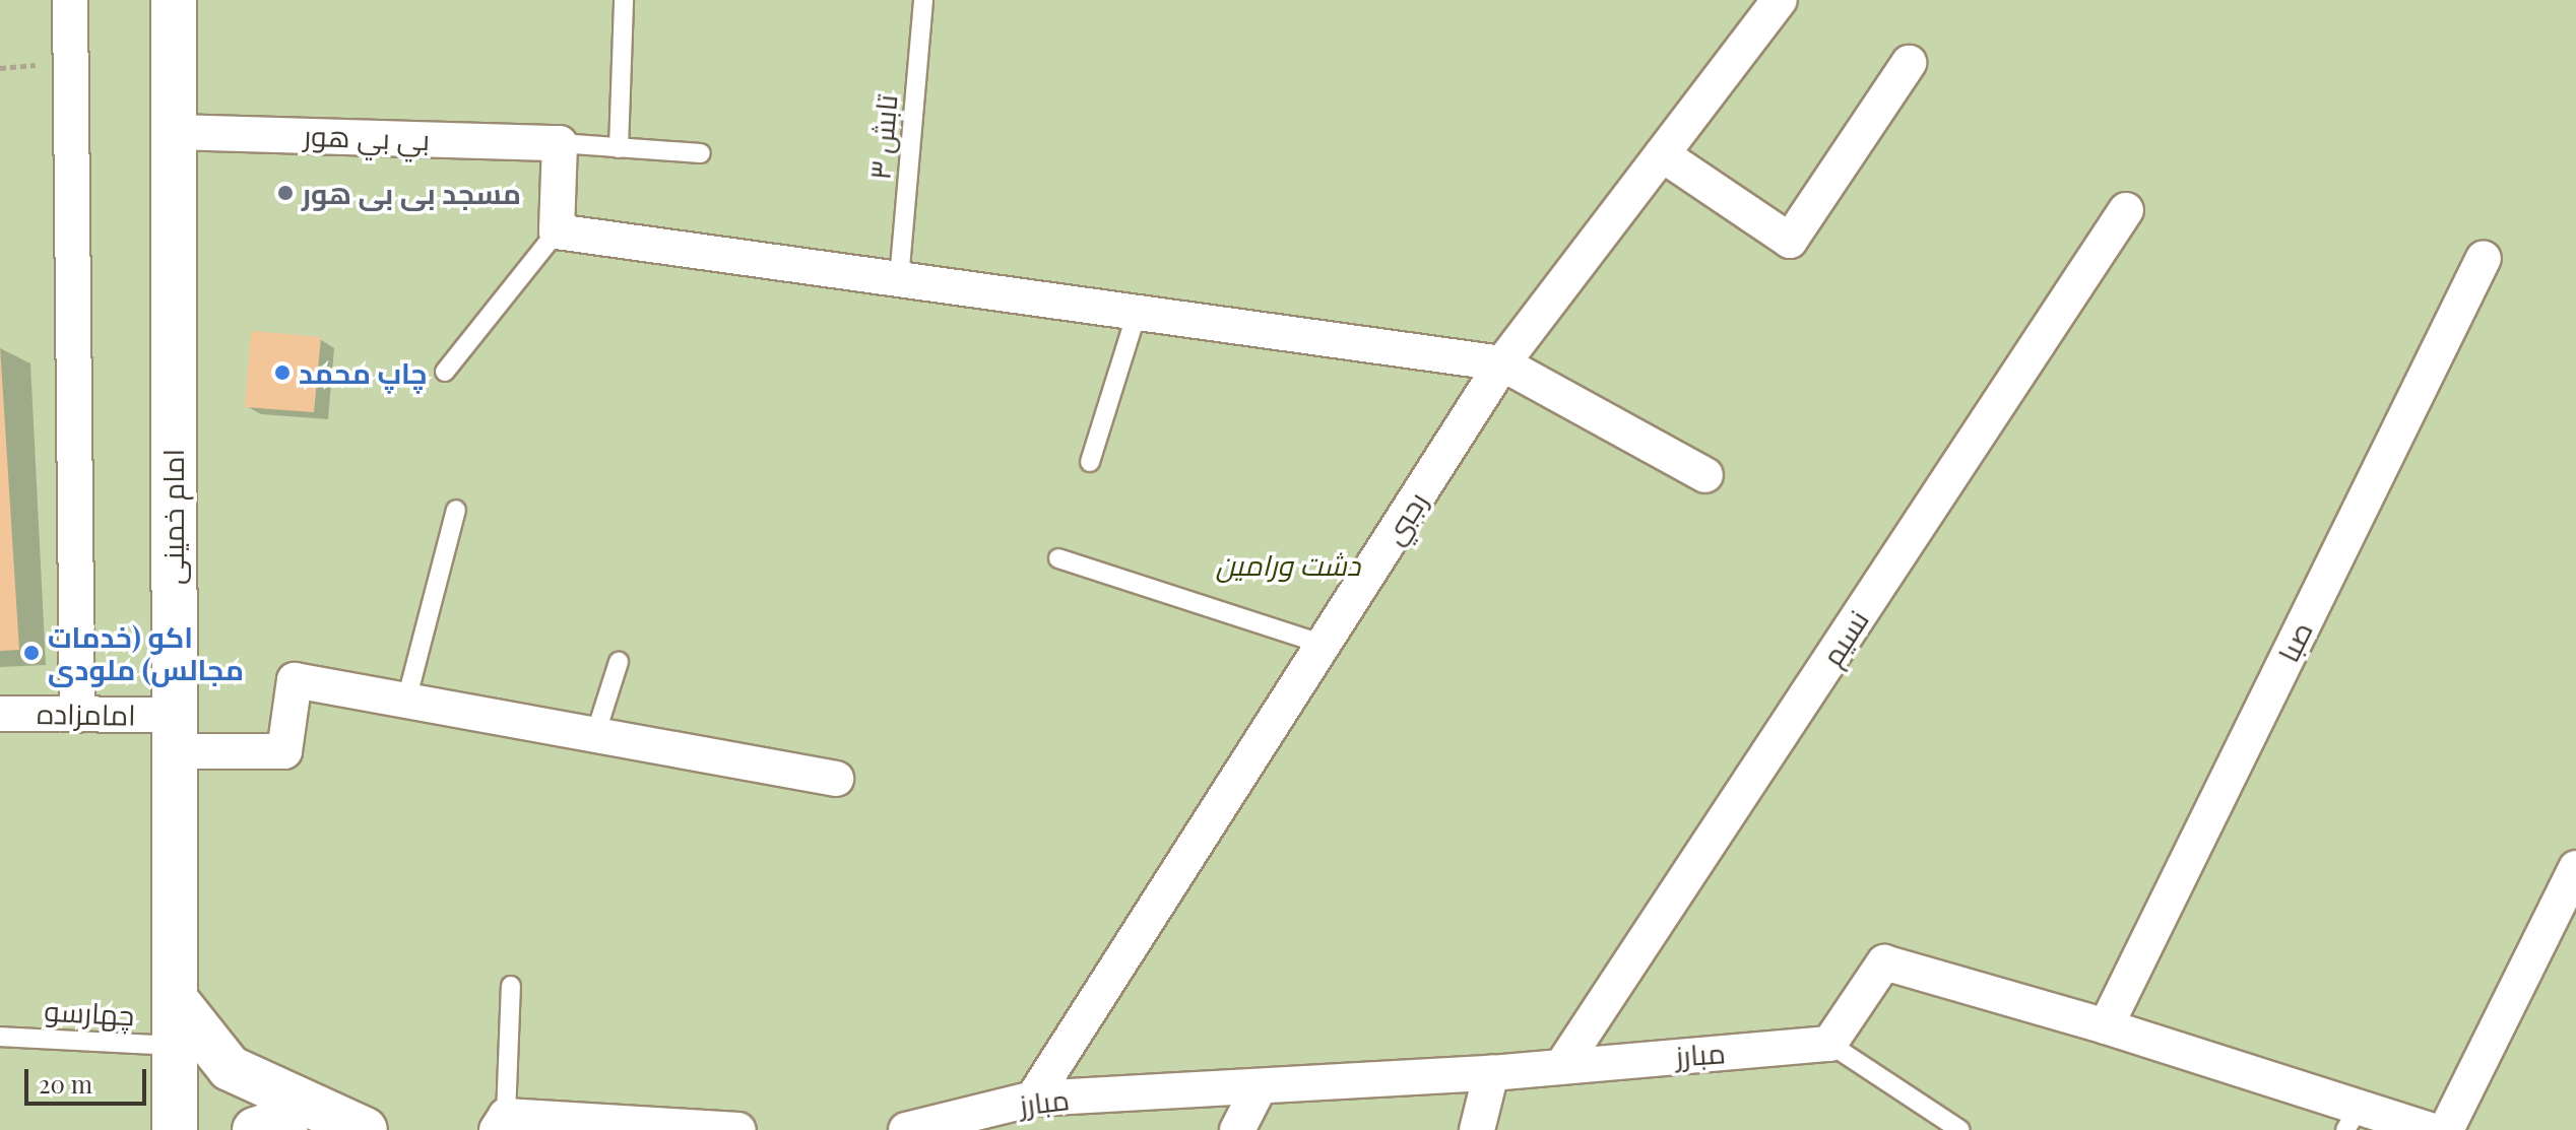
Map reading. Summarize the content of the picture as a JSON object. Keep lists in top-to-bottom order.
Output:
{
  "streets": {
    "main road": ["امام خمینی"],
    "street": [
      "بي بي هور",
      "رجبي",
      "نسيم",
      "صبا",
      "امامزاده",
      "مبارز"
    ],
    "lane": ["تابش ۳", "چهارسو"]
  },
  "crossings": [
    ["بي بي هور", "امام خمینی"],
    ["امام خمینی", "امامزاده"],
    ["امام خمینی", "چهارسو"],
    ["رجبي", "مبارز"],
    ["نسيم", "مبارز"]
  ],
  "parks": ["دشت ورامین"],
  "places": ["مسجد بی بی هور", "چاپ محمد", "اکو (خدمات مجالس) ملودی"],
  "scale_bar": "20 m"
}
